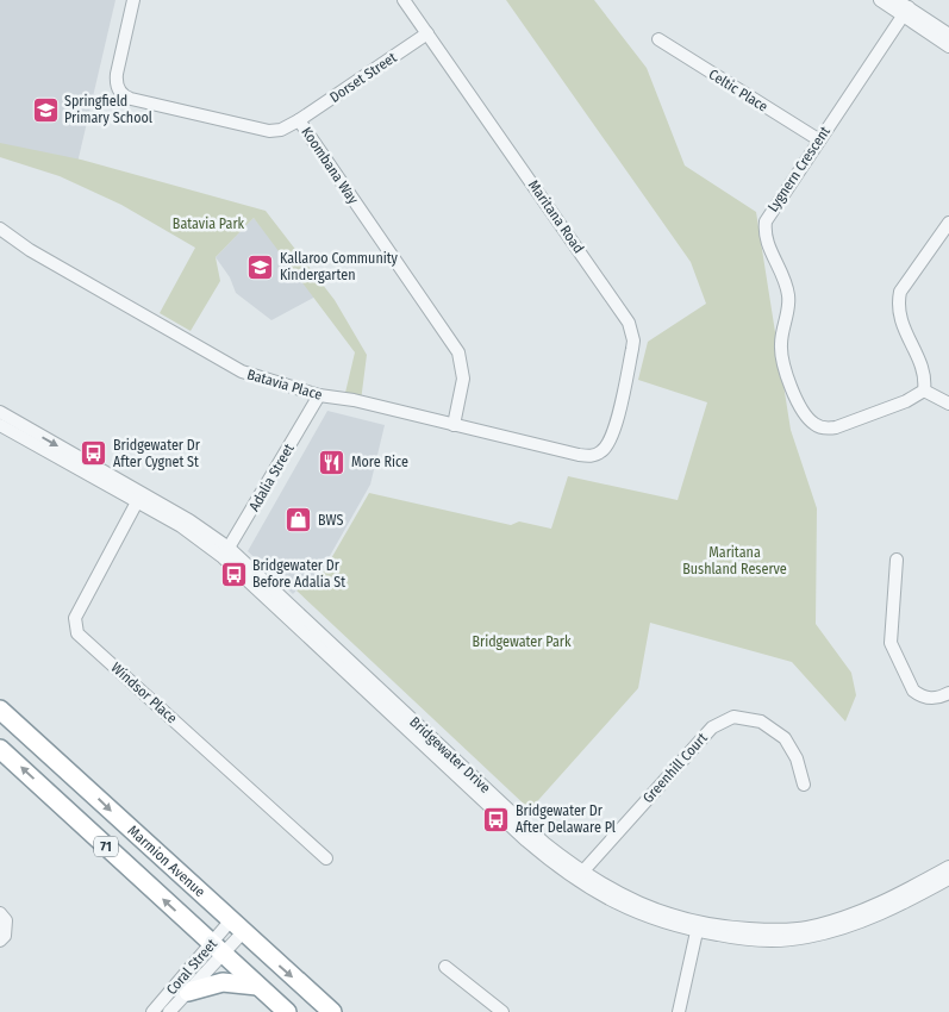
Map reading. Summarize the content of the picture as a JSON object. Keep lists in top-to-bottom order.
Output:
{
  "streets": {
    "highway": ["71", "Marmion Avenue"],
    "street": [
      "Dorset Street",
      "Celtic Place",
      "Koombana Way",
      "Lygnern Crescent",
      "Maritana Road",
      "Batavia Place",
      "Adalia Street",
      "Windsor Place",
      "Bridgewater Drive",
      "Greenhill Court",
      "Coral Street"
    ]
  },
  "crossings": [
    ["Dorset Street", "Koombana Way"],
    ["Dorset Street", "Maritana Road"],
    ["Celtic Place", "Lygnern Crescent"],
    ["Koombana Way", "Batavia Place"],
    ["Maritana Road", "Batavia Place"],
    ["Batavia Place", "Adalia Street"],
    ["Adalia Street", "Bridgewater Drive"],
    ["Windsor Place", "Bridgewater Drive"],
    ["Bridgewater Drive", "Greenhill Court"],
    ["Marmion Avenue", "Coral Street"]
  ],
  "parks": ["Batavia Park", "Maritana Bushland Reserve", "Bridgewater Park"],
  "places": {
    "school or university": ["Springfield Primary School", "Kallaroo Community Kindergarten"],
    "bus stop": ["Bridgewater Dr After Cygnet St", "Bridgewater Dr Before Adalia St", "Bridgewater Dr After Delaware Pl"],
    "restaurant": ["More Rice"],
    "shop": ["BWS"]
  }
}
